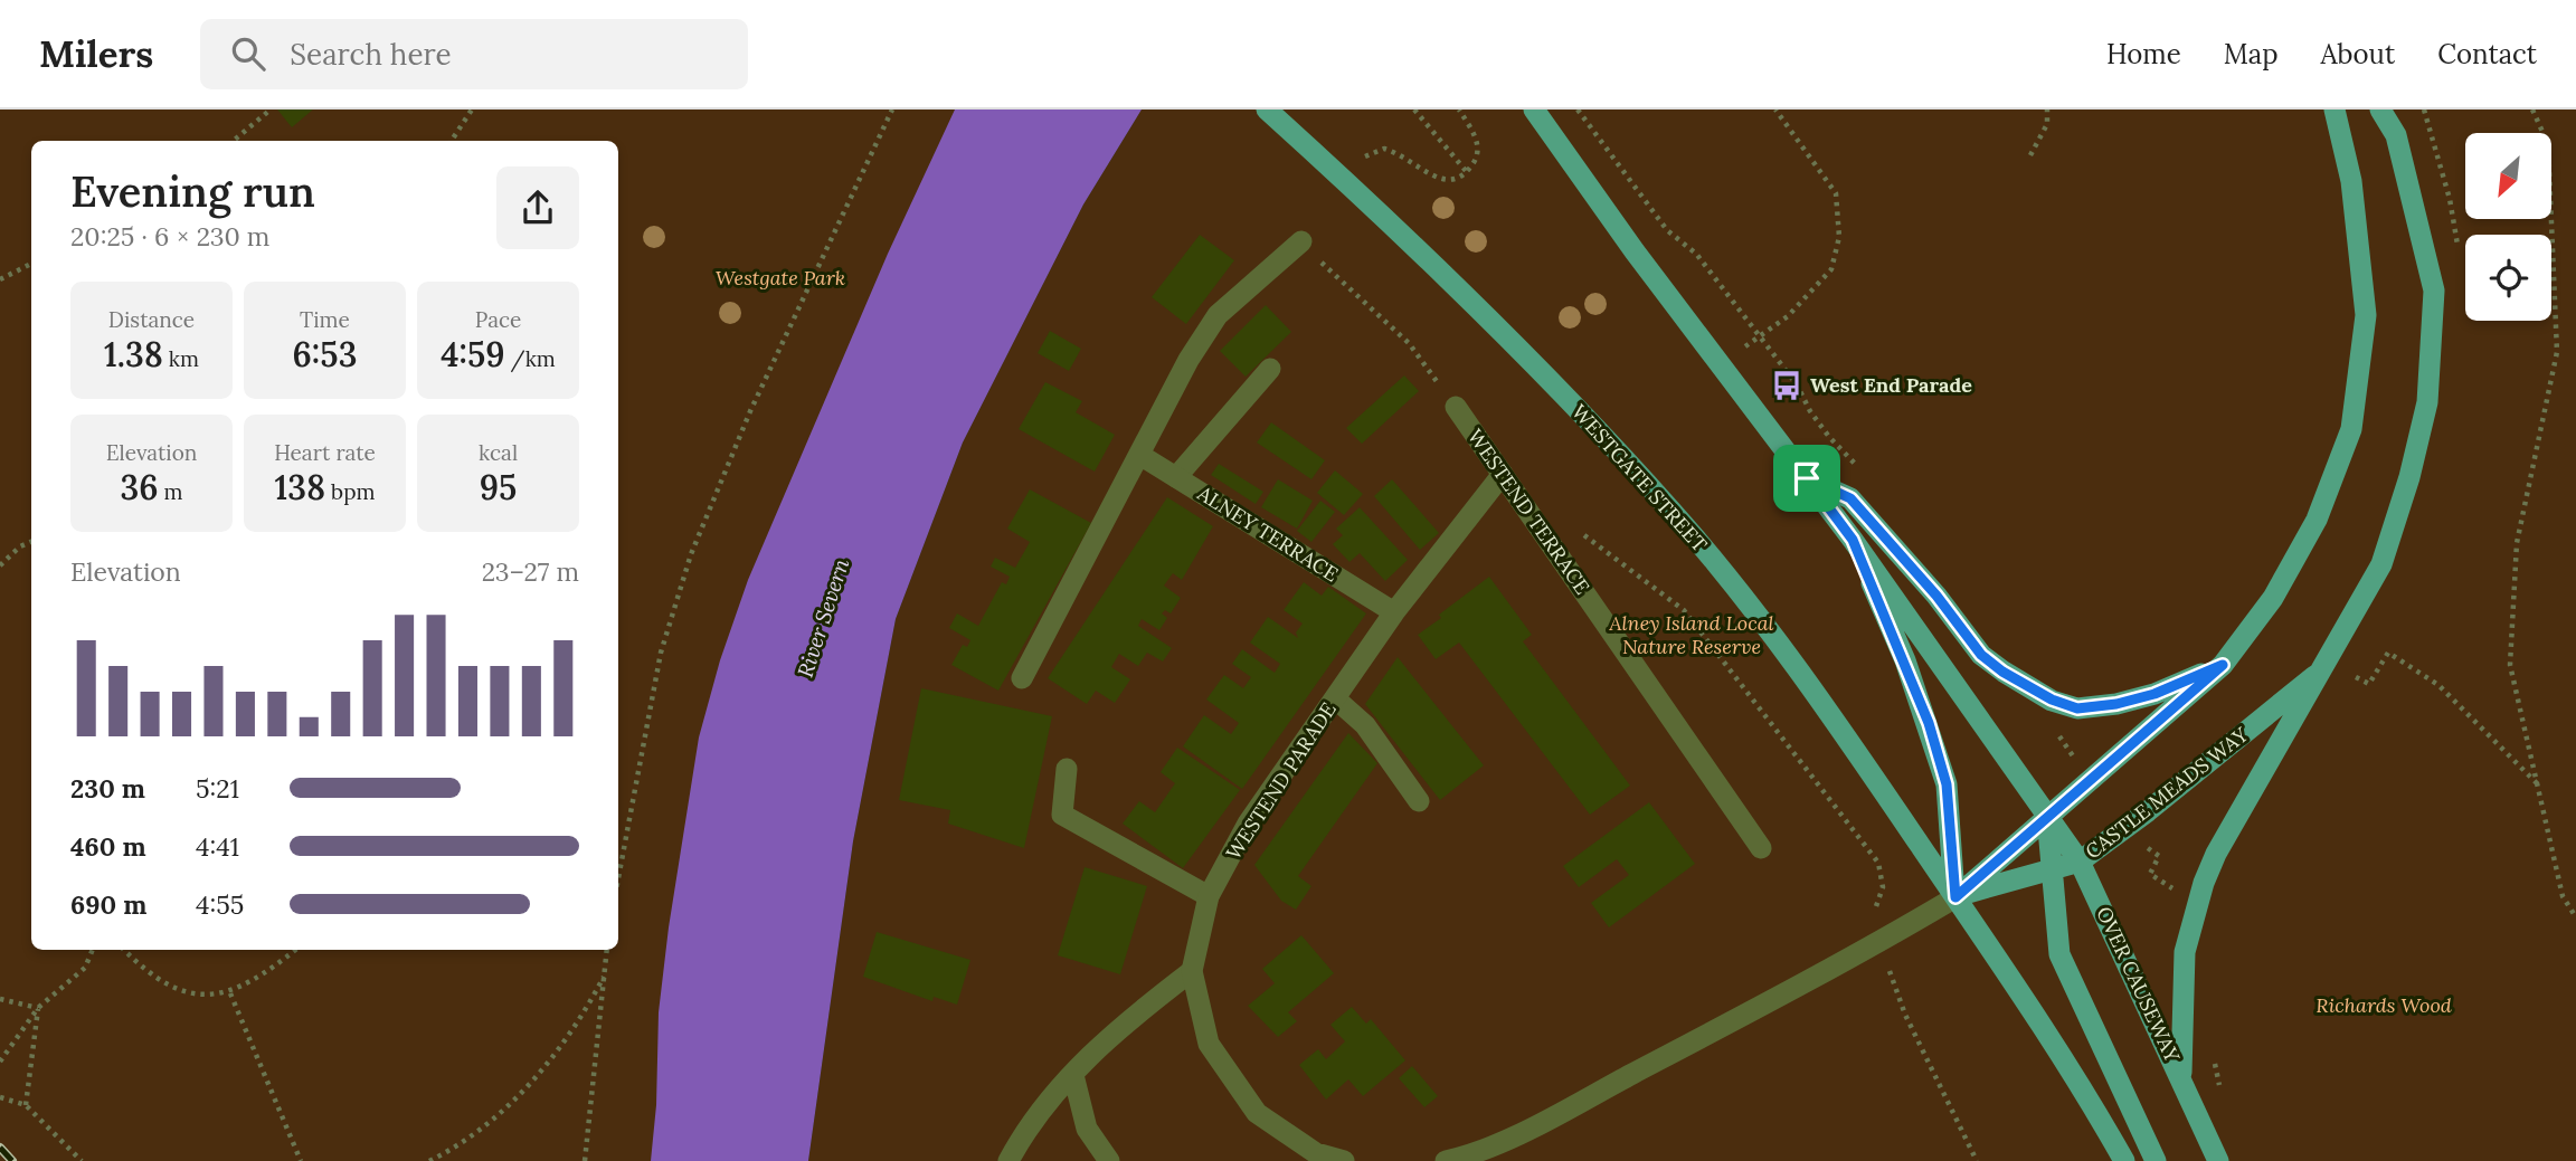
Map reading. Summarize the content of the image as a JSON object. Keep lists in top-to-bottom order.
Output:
{
  "streets": {
    "main road": ["WESTGATE STREET", "CASTLE MEADS WAY", "OVER CAUSEWAY"],
    "street": ["WESTEND TERRACE", "ALNEY TERRACE", "WESTEND PARADE"]
  },
  "crossings": [
    ["WESTGATE STREET", "CASTLE MEADS WAY"],
    ["WESTEND TERRACE", "WESTEND PARADE"],
    ["ALNEY TERRACE", "WESTEND PARADE"],
    ["CASTLE MEADS WAY", "OVER CAUSEWAY"]
  ],
  "water": ["River Severn"],
  "parks": ["Westgate Park", "Alney Island Local Nature Reserve", "Richards Wood"],
  "places": {
    "bus stop": ["West End Parade"]
  },
  "north": "bottom left",
  "page": {
    "header": "Milers",
    "search": "Search here",
    "nav": [
      "Home",
      "Map",
      "About",
      "Contact"
    ],
    "heading": ["Evening run", "20:25 · 6 × 230 m"],
    "stats": [
      ["Distance", "1.38 km"],
      ["Time", "6:53"],
      ["Pace", "4:59 /km"],
      ["Elevation", "36 m"],
      ["Heart rate", "138 bpm"],
      ["kcal", "95"]
    ],
    "chart": ["Elevation", "23–27 m"],
    "list": [
      {
        "name": "230 m",
        "note": "5:21"
      },
      {
        "name": "460 m",
        "note": "4:41"
      },
      {
        "name": "690 m",
        "note": "4:55"
      }
    ]
  }
}
